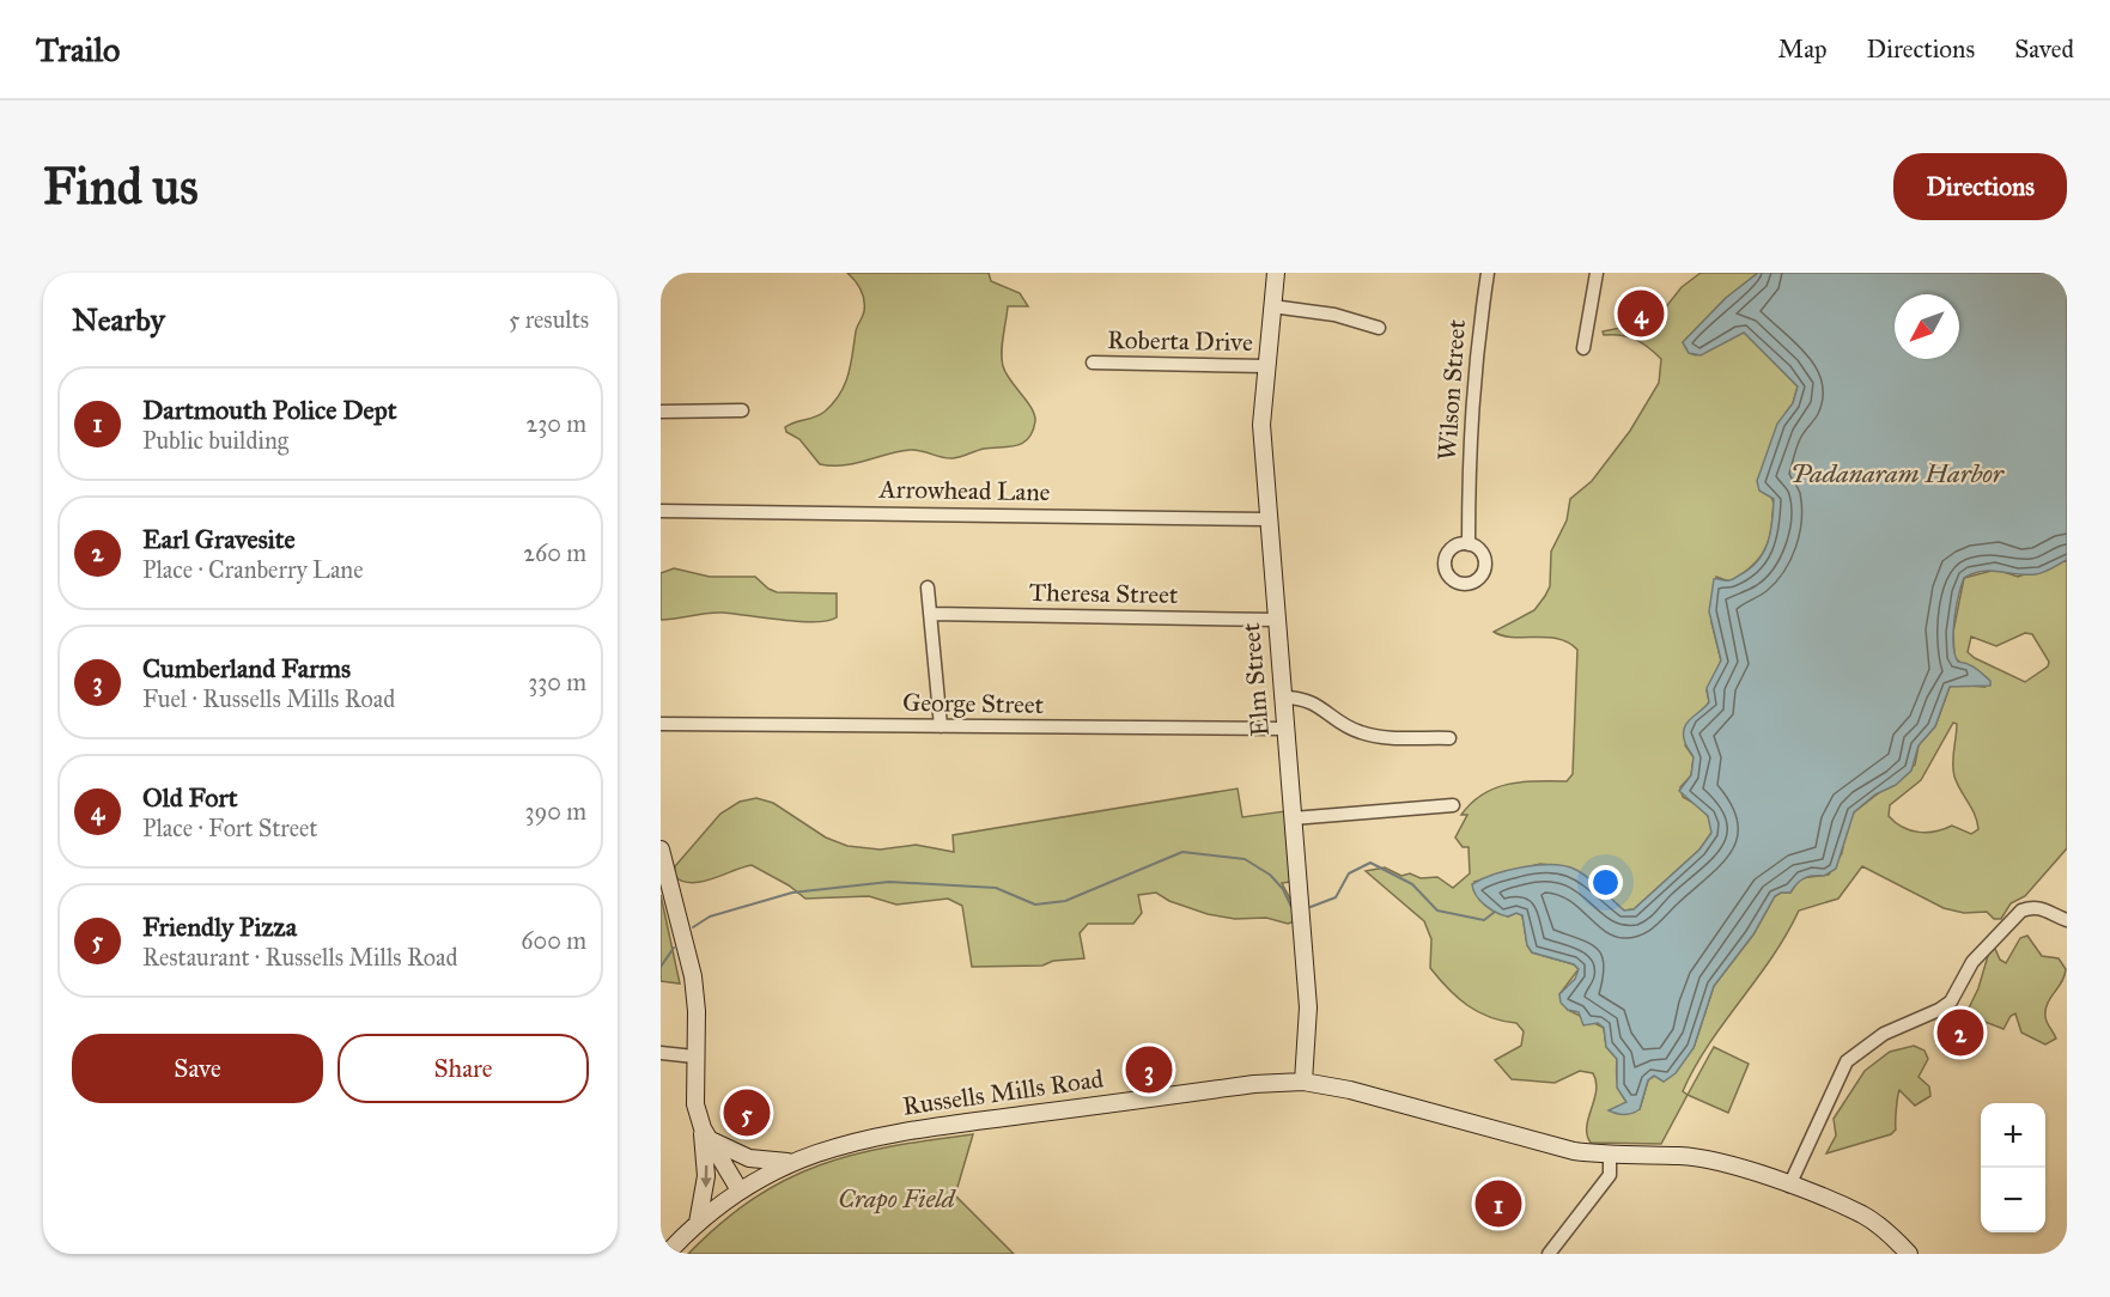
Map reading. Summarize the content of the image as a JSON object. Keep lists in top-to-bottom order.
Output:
{
  "streets": {
    "main road": ["Elm Street", "Russells Mills Road"],
    "street": [
      "Roberta Drive",
      "Wilson Street",
      "Arrowhead Lane",
      "Theresa Street",
      "George Street"
    ]
  },
  "crossings": [
    ["Roberta Drive", "Elm Street"],
    ["Arrowhead Lane", "Elm Street"],
    ["Theresa Street", "Elm Street"],
    ["Elm Street", "George Street"],
    ["Elm Street", "Russells Mills Road"]
  ],
  "water": ["Padanaram Harbor"],
  "parks": ["Crapo Field"],
  "north": "bottom left",
  "page": {
    "header": "Trailo",
    "nav": ["Map", "Directions", "Saved"],
    "buttons": [
      "Directions",
      ["Save", "Share"]
    ],
    "title": "Find us",
    "heading": ["Nearby", "5 results"],
    "pins": [
      "4",
      "2",
      "3",
      "5",
      "1"
    ],
    "list": [
      {
        "mark": "1",
        "name": "Dartmouth Police Dept",
        "note": "Public building",
        "value": "230 m"
      },
      {
        "mark": "2",
        "name": "Earl Gravesite",
        "note": "Place · Cranberry Lane",
        "value": "260 m"
      },
      {
        "mark": "3",
        "name": "Cumberland Farms",
        "note": "Fuel · Russells Mills Road",
        "value": "330 m"
      },
      {
        "mark": "4",
        "name": "Old Fort",
        "note": "Place · Fort Street",
        "value": "390 m"
      },
      {
        "mark": "5",
        "name": "Friendly Pizza",
        "note": "Restaurant · Russells Mills Road",
        "value": "600 m"
      }
    ],
    "map_buttons": ["+", "−"]
  }
}
